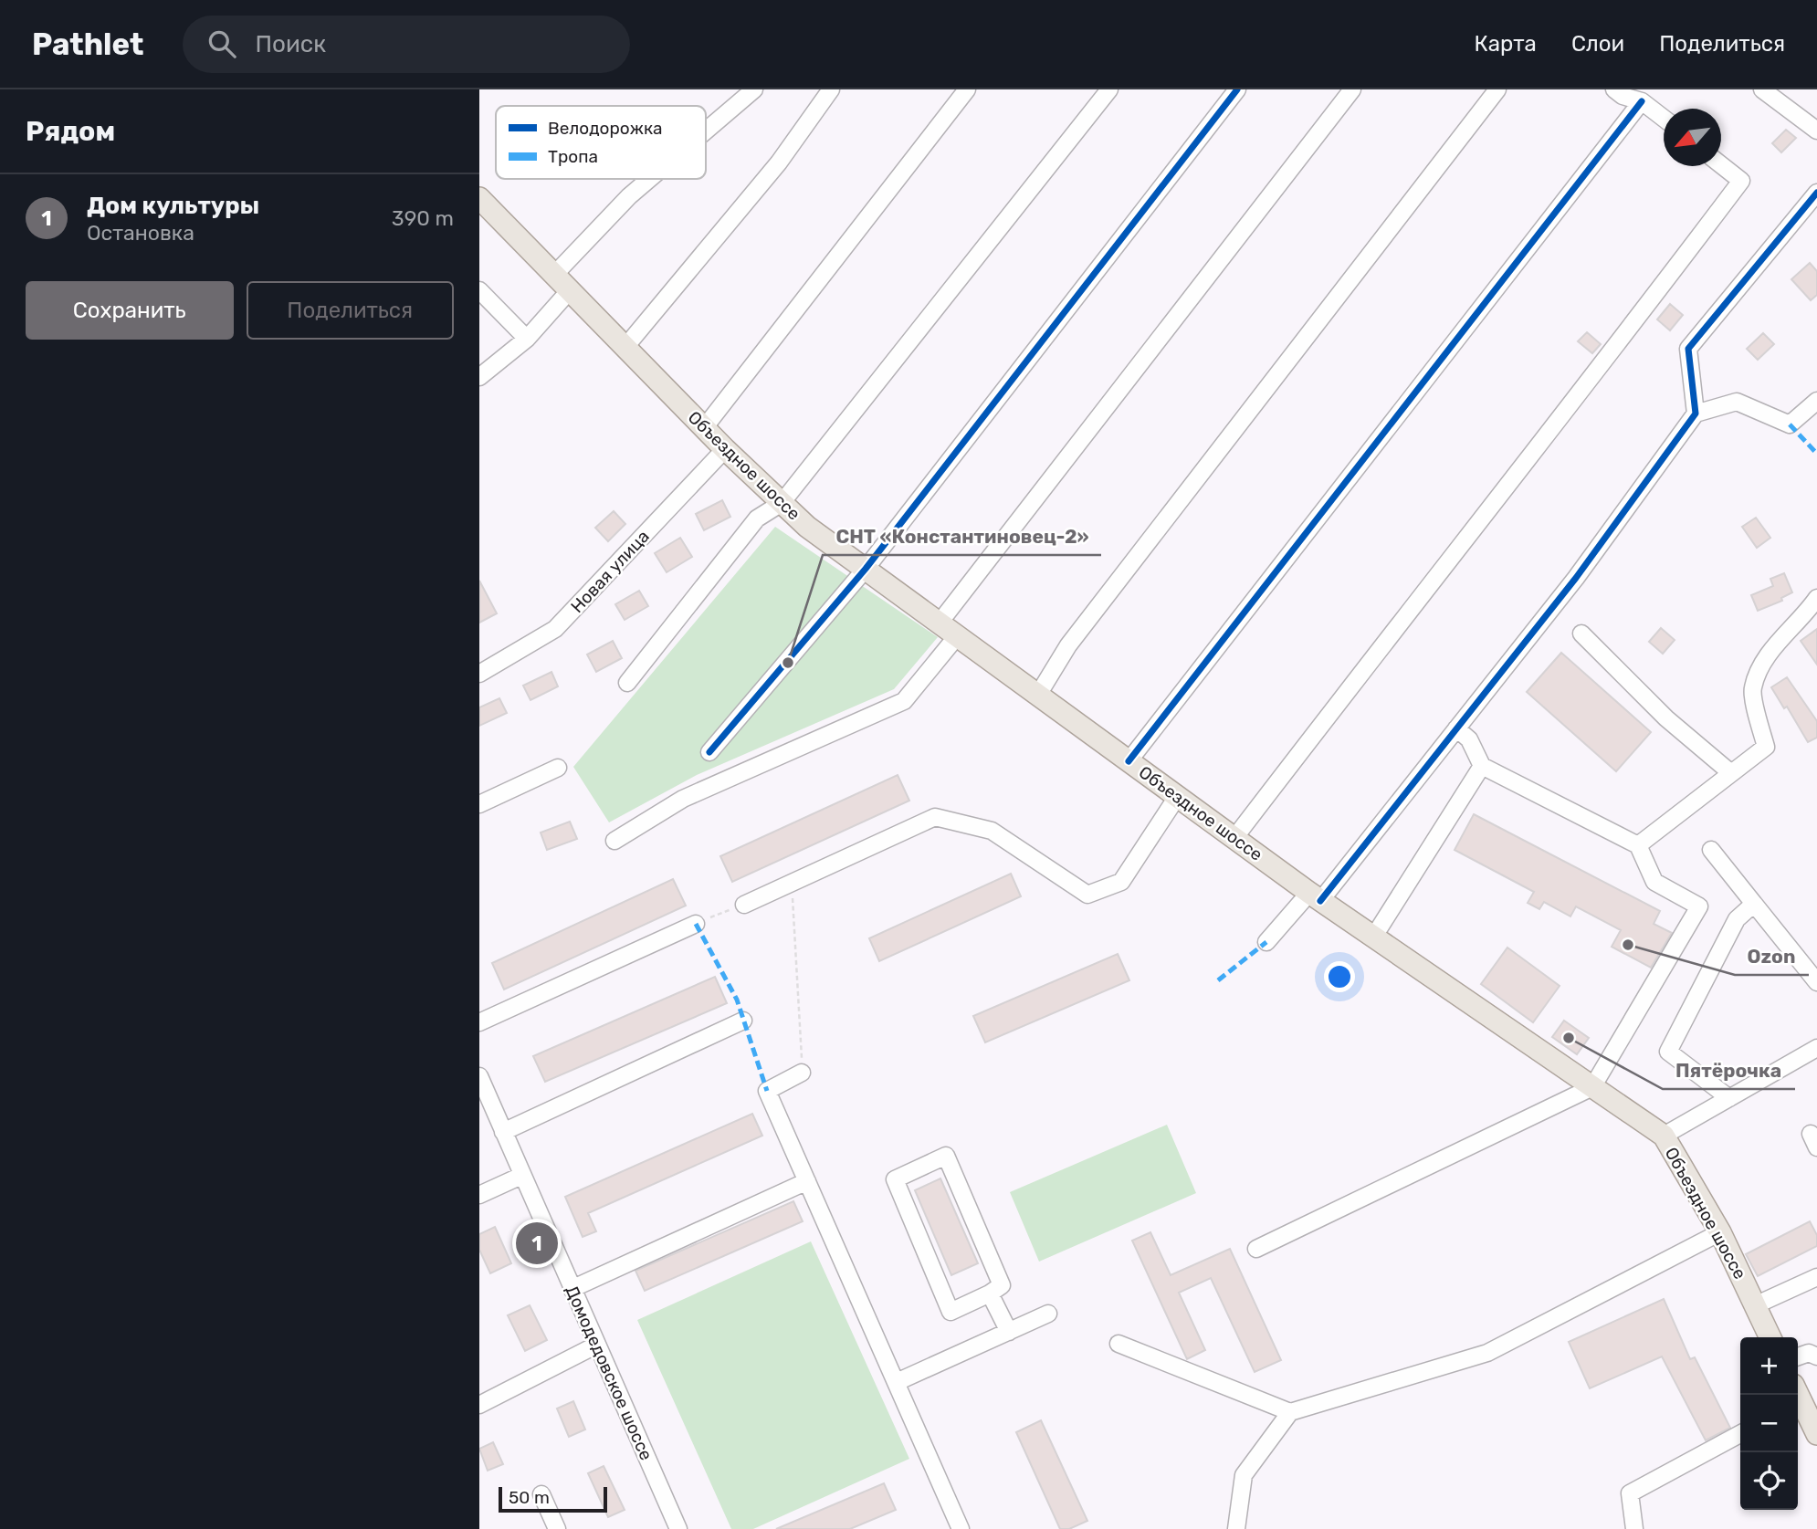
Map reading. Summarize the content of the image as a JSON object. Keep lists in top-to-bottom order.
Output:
{
  "streets": {
    "main road": ["Объездное шоссе"],
    "street": ["Новая улица", "Домодедовское шоссе"]
  },
  "crossings": [
    ["Объездное шоссе", "Новая улица"]
  ],
  "places": ["СНТ «Константиновец-2»", "Ozon", "Пятёрочка"],
  "legend": ["Велодорожка", "Тропа"],
  "scale_bar": "50 m",
  "north": "bottom left",
  "page": {
    "header": "Pathlet",
    "search": "Поиск",
    "nav": ["Карта", "Слои", "Поделиться"],
    "heading": "Рядом",
    "list": [
      {
        "mark": "1",
        "name": "Дом культуры",
        "note": "Остановка",
        "value": "390 m"
      }
    ],
    "buttons": ["Сохранить", "Поделиться"],
    "pins": "1",
    "map_buttons": ["+", "−"],
    "scale": "50 m"
  }
}
